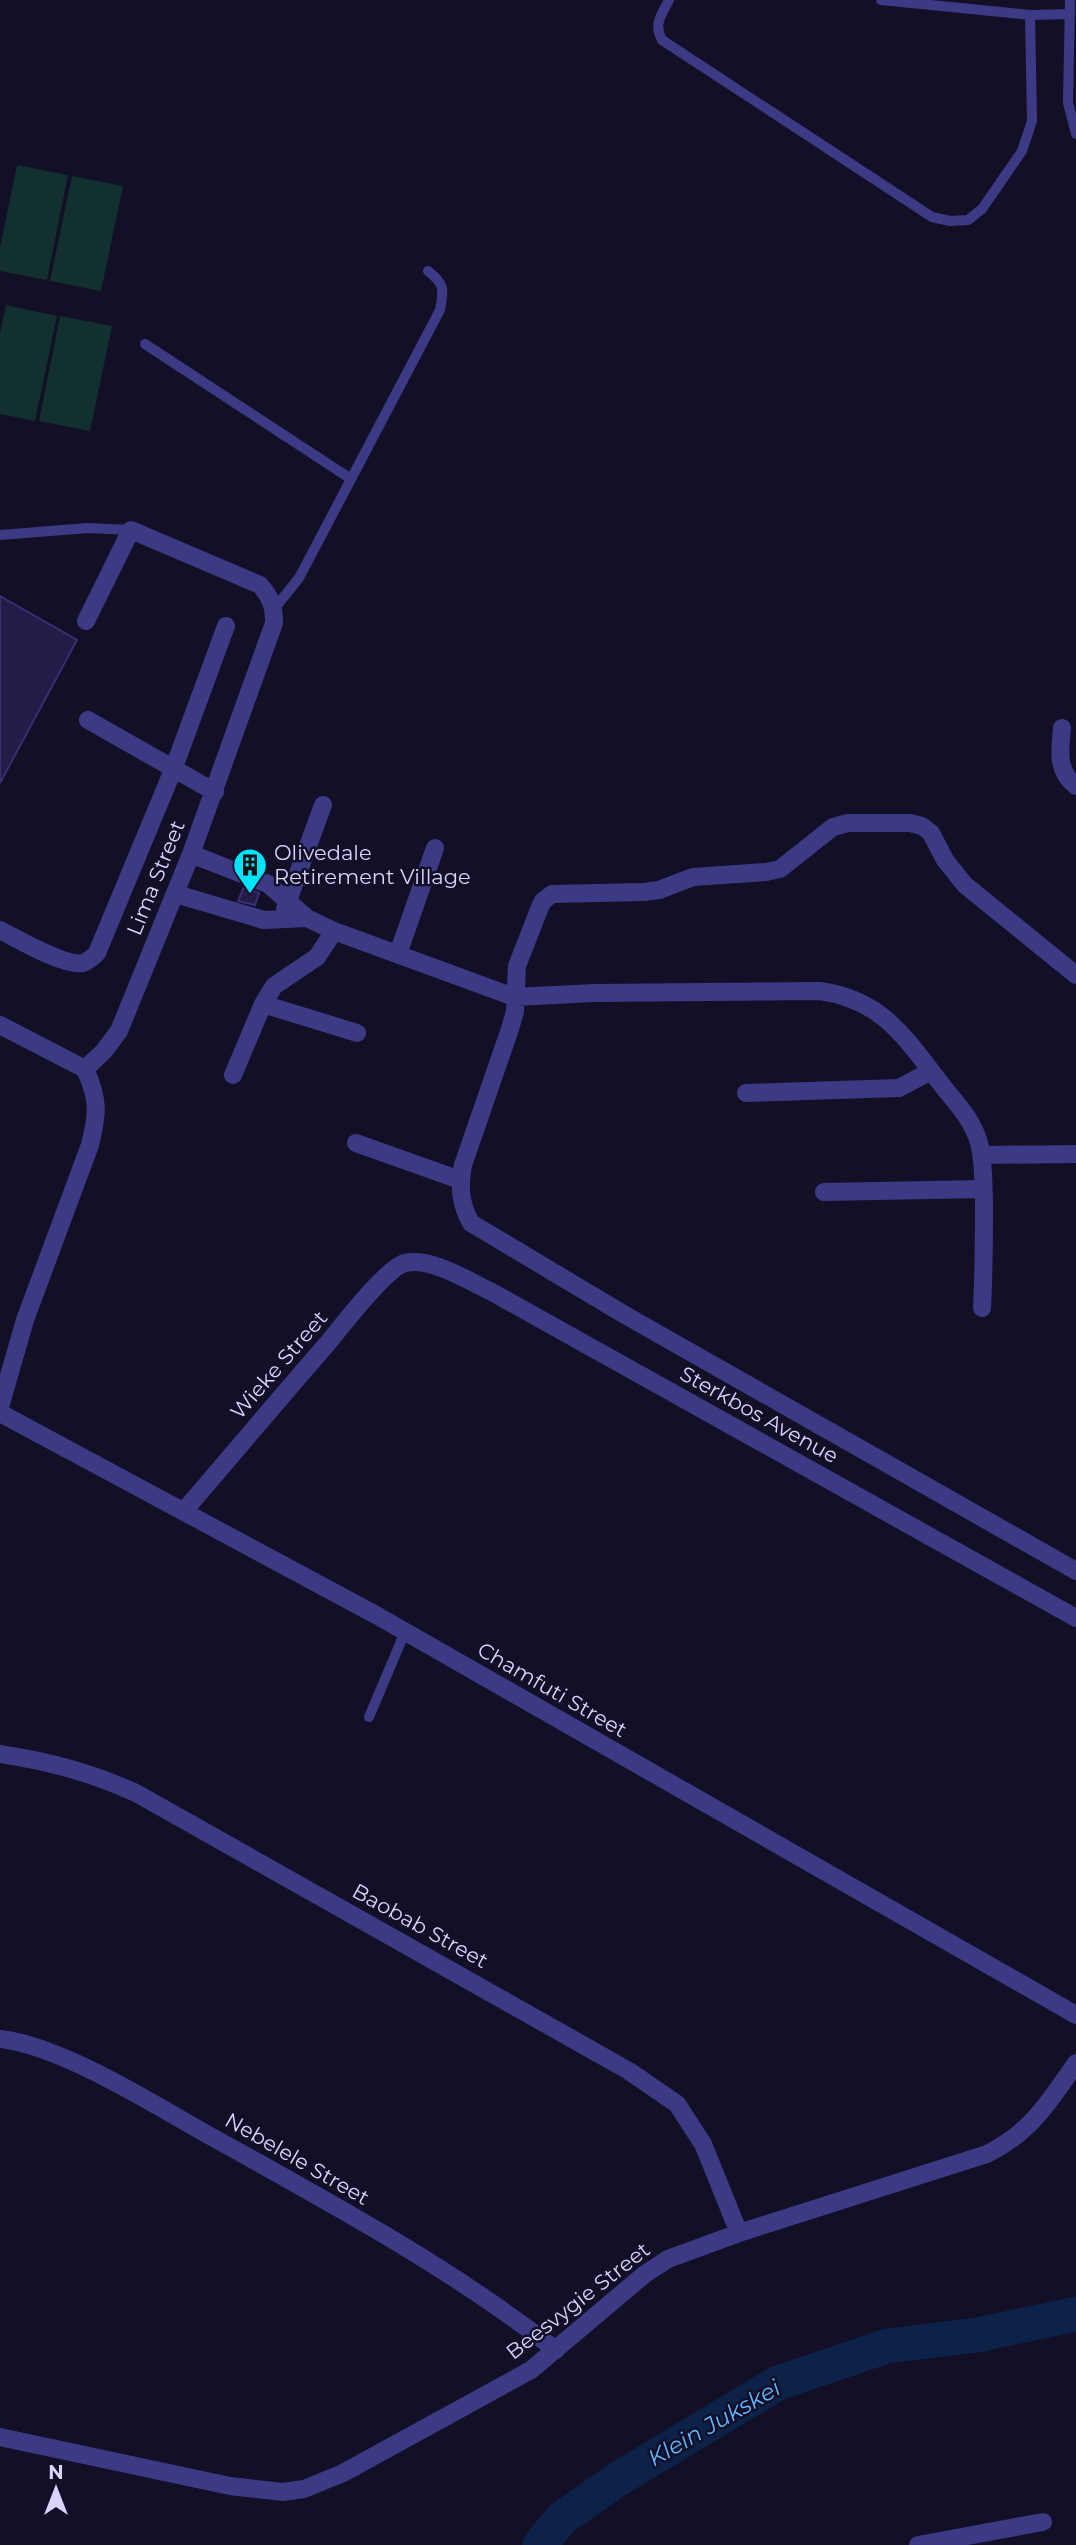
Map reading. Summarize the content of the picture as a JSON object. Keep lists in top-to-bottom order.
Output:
{
  "streets": {
    "street": [
      "Lima Street",
      "Wieke Street",
      "Sterkbos Avenue",
      "Chamfuti Street",
      "Baobab Street",
      "Nebelele Street",
      "Beesvygie Street"
    ]
  },
  "crossings": [
    ["Wieke Street", "Sterkbos Avenue"],
    ["Wieke Street", "Chamfuti Street"],
    ["Baobab Street", "Beesvygie Street"],
    ["Nebelele Street", "Beesvygie Street"]
  ],
  "water": ["Klein Jukskei"],
  "places": {
    "building": ["Olivedale Retirement Village"]
  },
  "north": "top"
}
